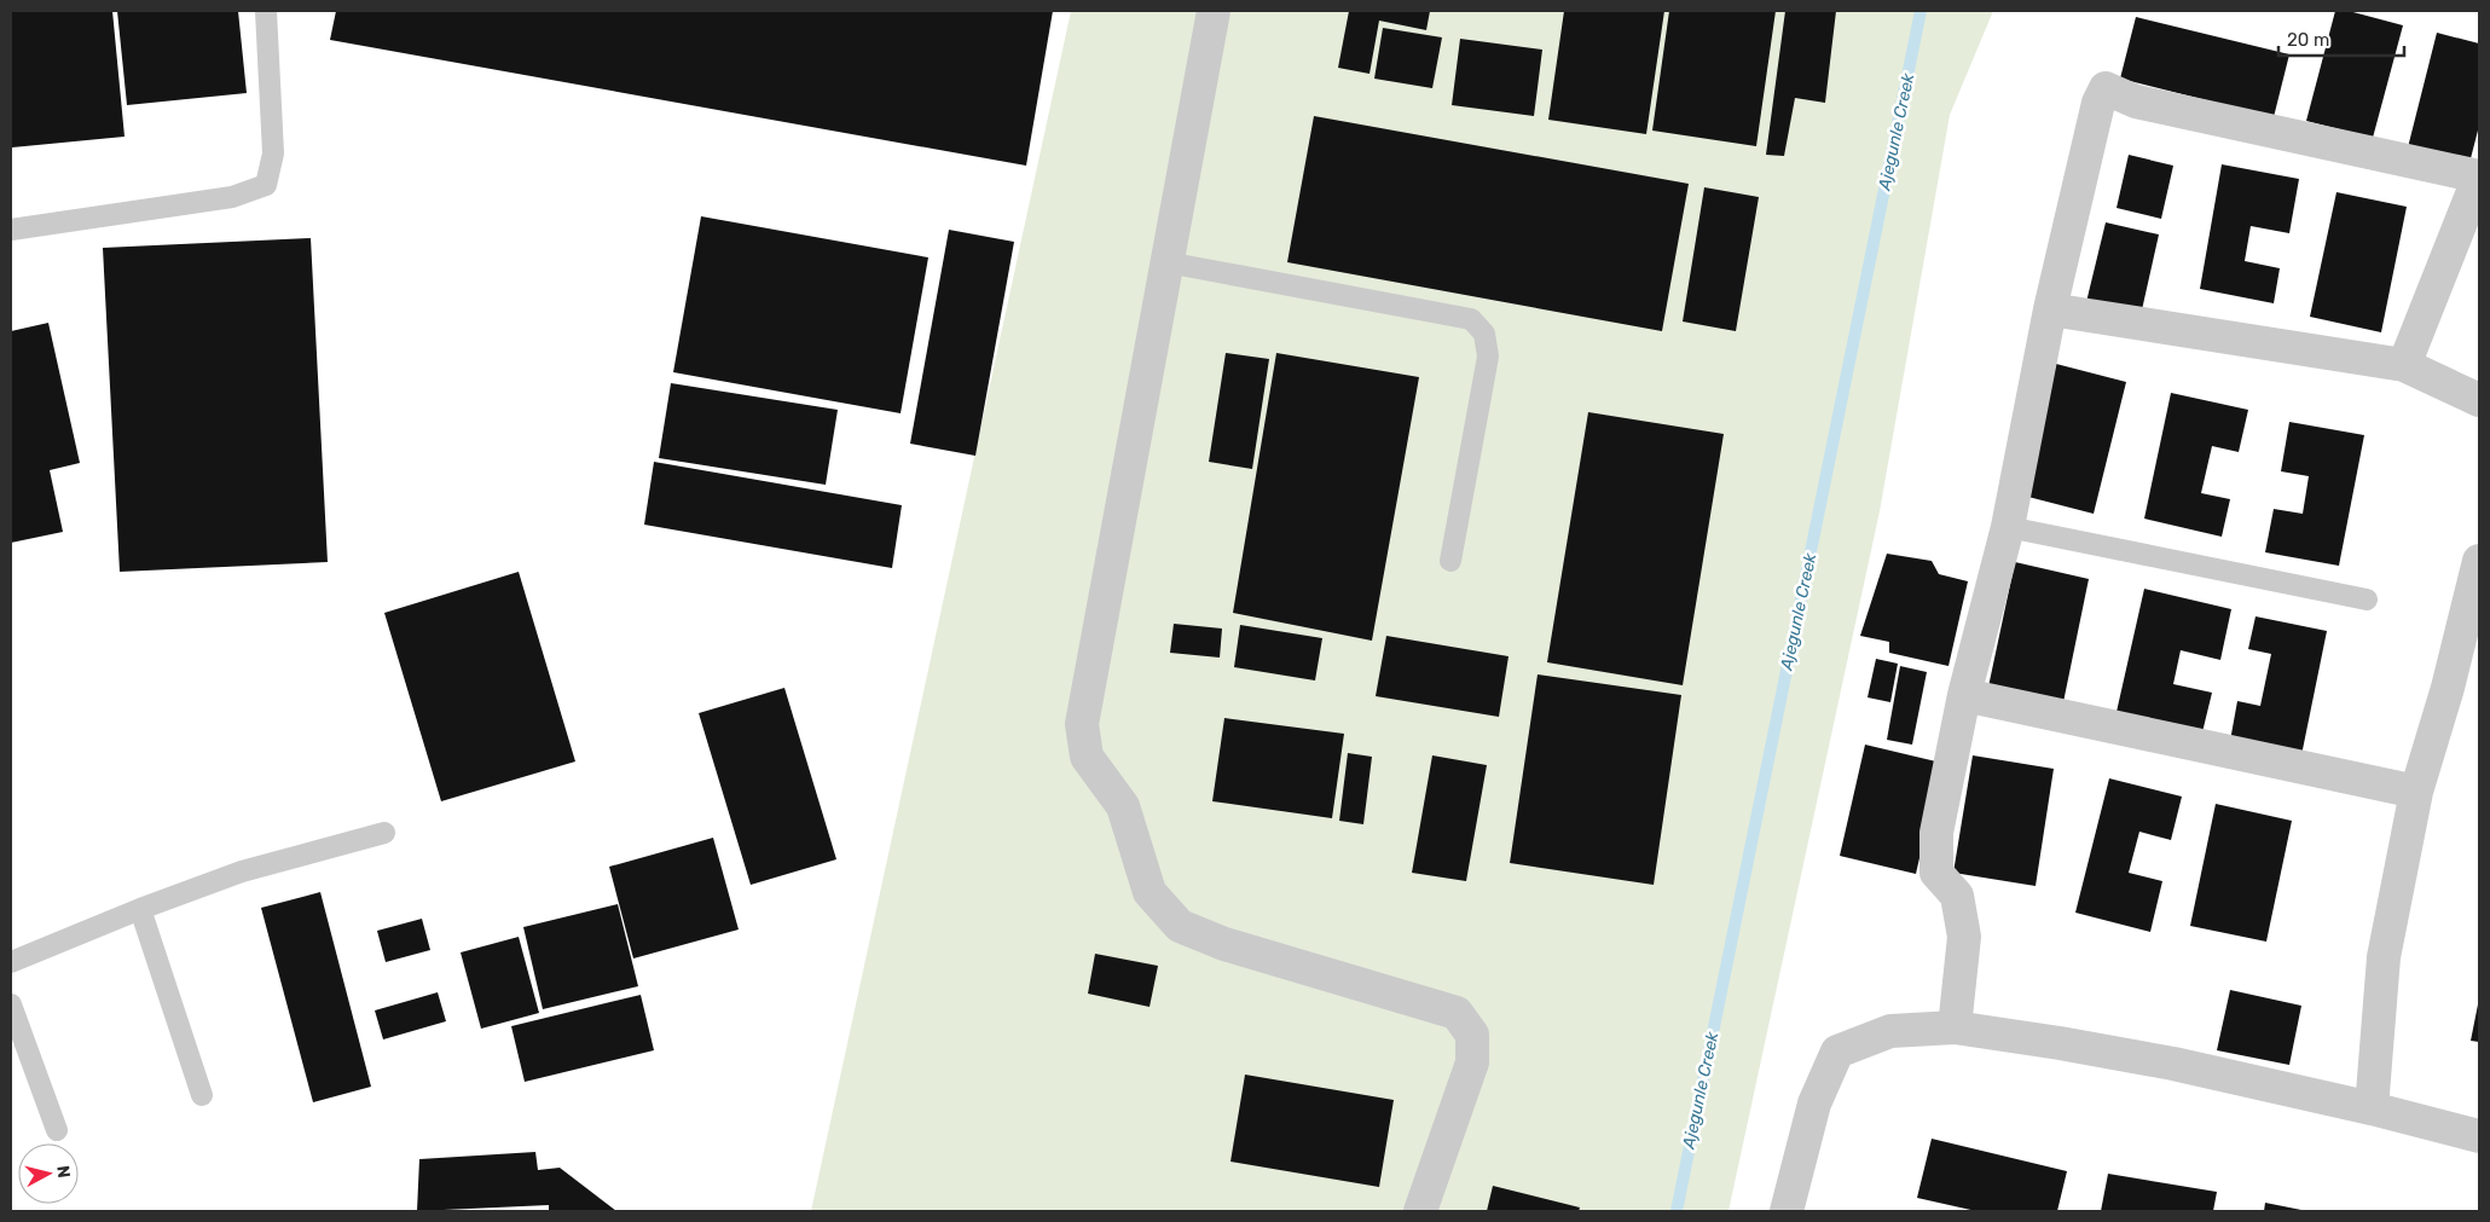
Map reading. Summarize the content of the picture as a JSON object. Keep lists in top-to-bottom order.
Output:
{
  "water": ["Ajegunle Creek"],
  "scale_bar": "20 m",
  "north": "right"
}
